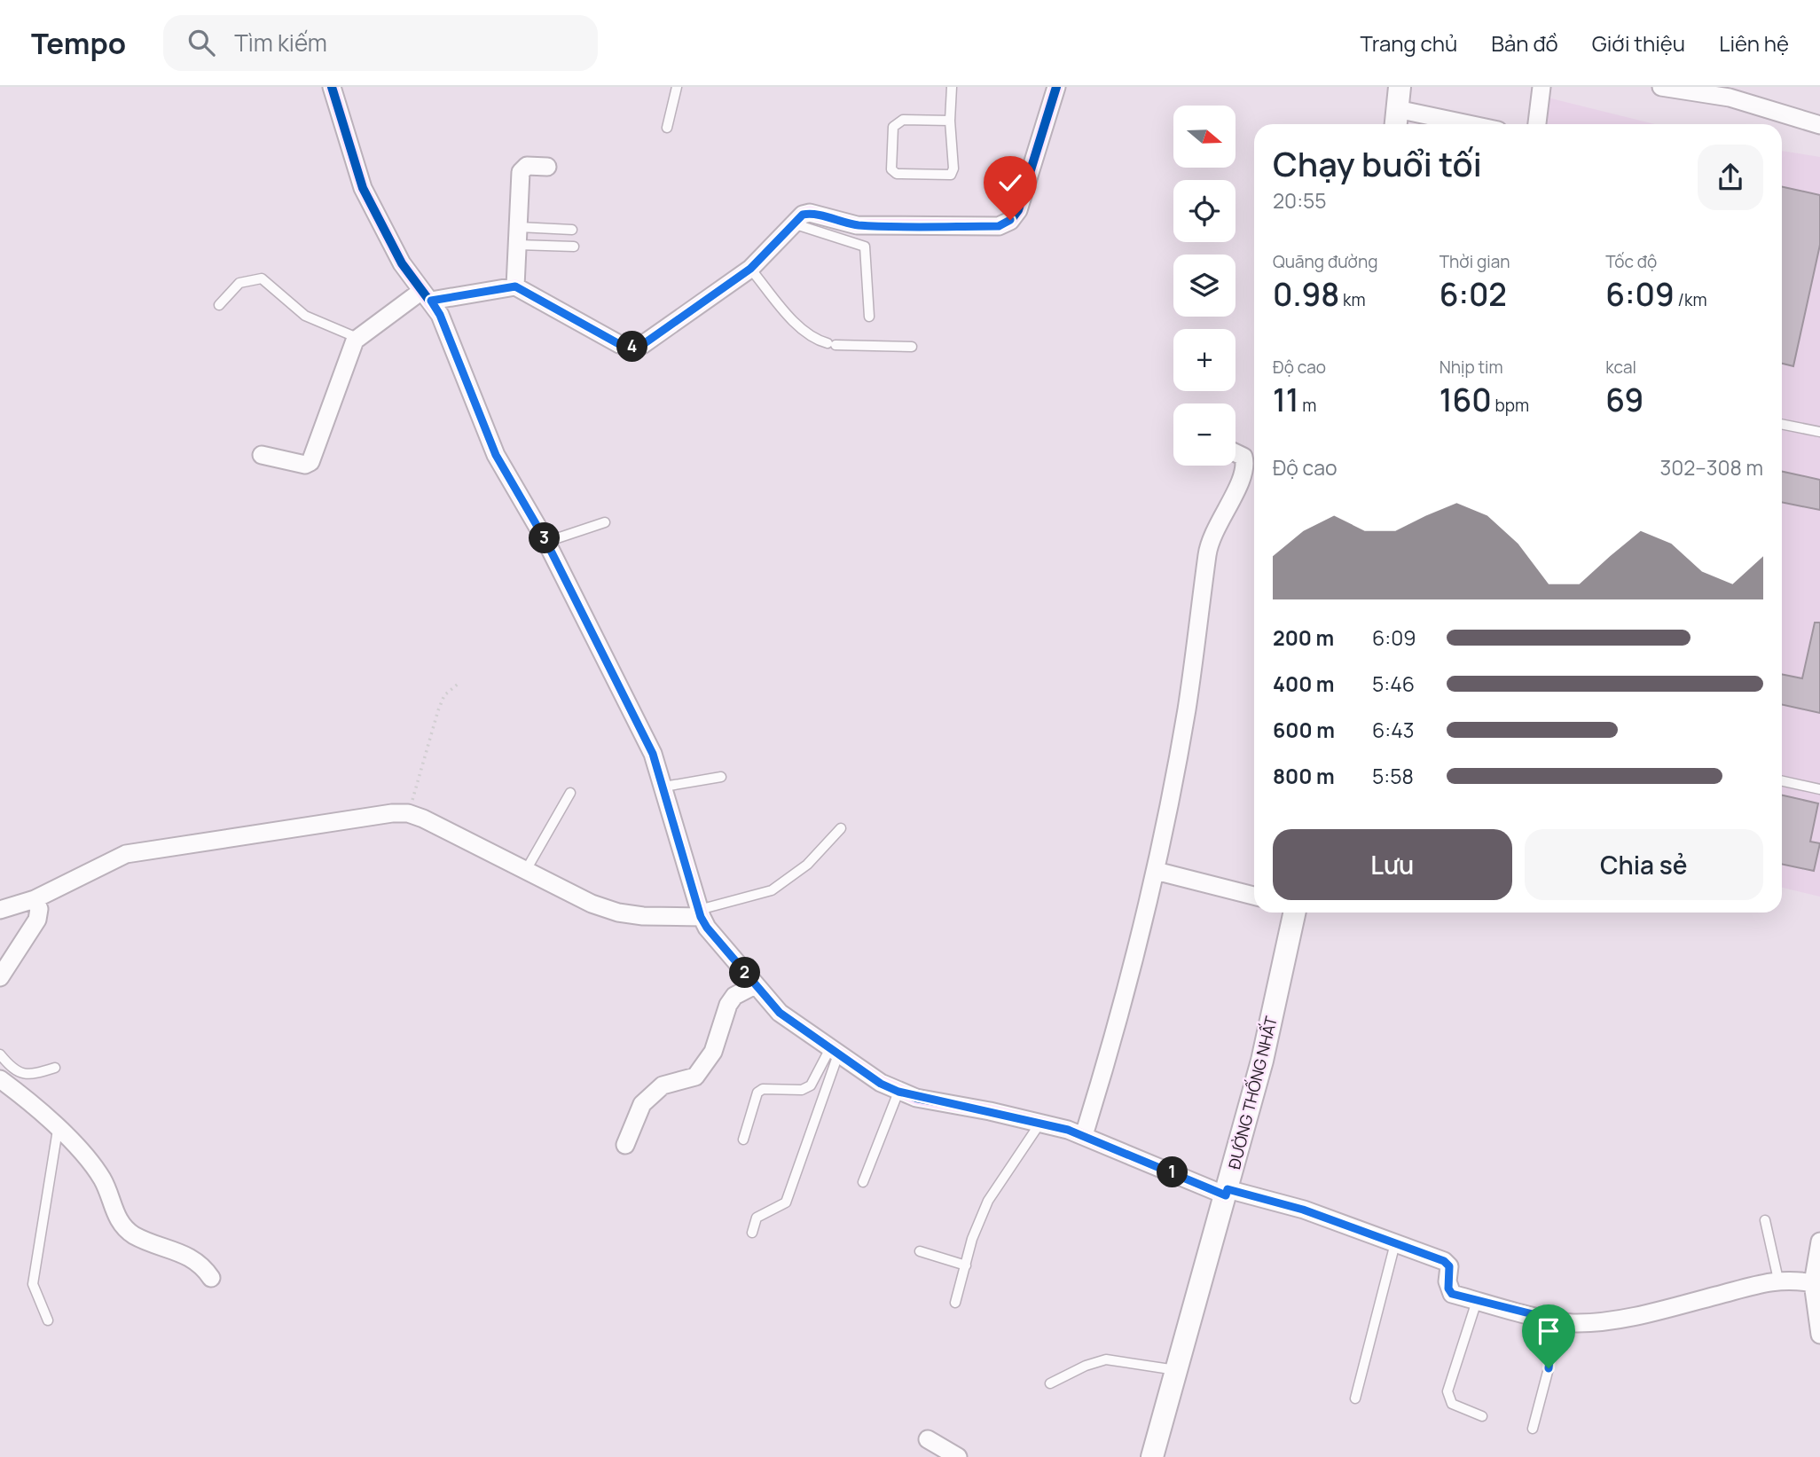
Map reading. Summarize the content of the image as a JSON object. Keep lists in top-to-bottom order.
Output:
{
  "streets": {
    "street": ["ĐƯỜNG THỐNG NHẤT"]
  },
  "north": "right",
  "page": {
    "header": "Tempo",
    "search": "Tìm kiếm",
    "nav": [
      "Trang chủ",
      "Bản đồ",
      "Giới thiệu",
      "Liên hệ"
    ],
    "map_buttons": ["+", "−"],
    "heading": ["Chạy buổi tối", "20:55"],
    "stats": [
      ["Quãng đường", "0.98 km"],
      ["Thời gian", "6:02"],
      ["Tốc độ", "6:09 /km"],
      ["Độ cao", "11 m"],
      ["Nhịp tim", "160 bpm"],
      ["kcal", "69"]
    ],
    "pins": [
      "4",
      "3",
      "2",
      "1"
    ],
    "chart": ["Độ cao", "302–308 m"],
    "list": [
      {
        "name": "200 m",
        "note": "6:09"
      },
      {
        "name": "400 m",
        "note": "5:46"
      },
      {
        "name": "600 m",
        "note": "6:43"
      },
      {
        "name": "800 m",
        "note": "5:58"
      }
    ],
    "buttons": ["Lưu", "Chia sẻ"]
  }
}
